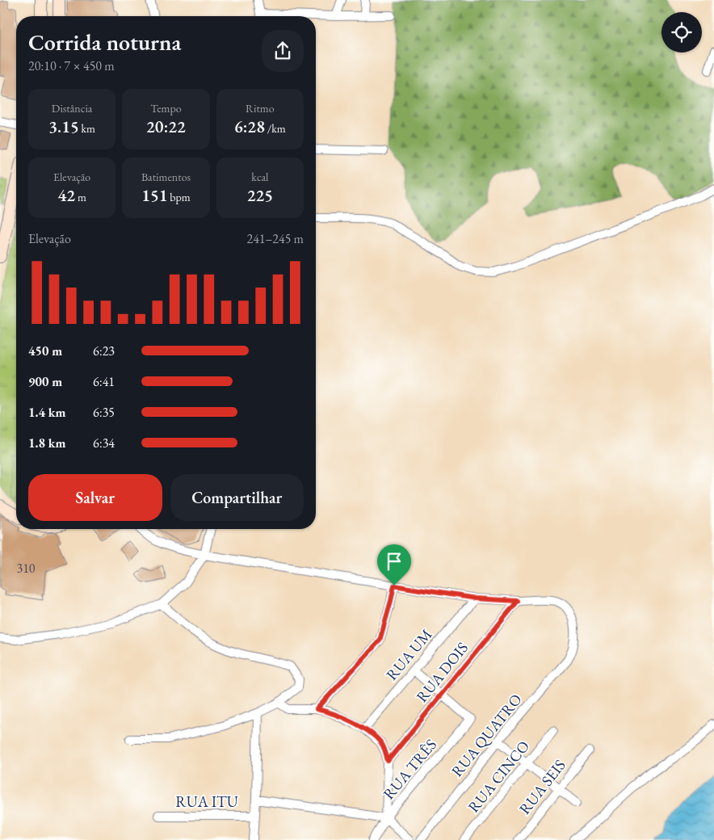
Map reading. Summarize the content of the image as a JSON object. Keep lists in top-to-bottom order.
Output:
{
  "streets": {
    "street": [
      "RUA UM",
      "RUA DOIS",
      "RUA QUATRO",
      "RUA TRÊS",
      "RUA CINCO",
      "RUA SEIS",
      "RUA ITU"
    ]
  },
  "crossings": [
    ["RUA DOIS", "RUA QUATRO"],
    ["RUA DOIS", "RUA TRÊS"]
  ],
  "house_numbers": ["310"],
  "page": {
    "heading": ["Corrida noturna", "20:10 · 7 × 450 m"],
    "stats": [
      ["Distância", "3.15 km"],
      ["Tempo", "20:22"],
      ["Ritmo", "6:28 /km"],
      ["Elevação", "42 m"],
      ["Batimentos", "151 bpm"],
      ["kcal", "225"]
    ],
    "chart": ["Elevação", "241–245 m"],
    "list": [
      {
        "name": "450 m",
        "note": "6:23"
      },
      {
        "name": "900 m",
        "note": "6:41"
      },
      {
        "name": "1.4 km",
        "note": "6:35"
      },
      {
        "name": "1.8 km",
        "note": "6:34"
      }
    ],
    "buttons": ["Salvar", "Compartilhar"]
  }
}
